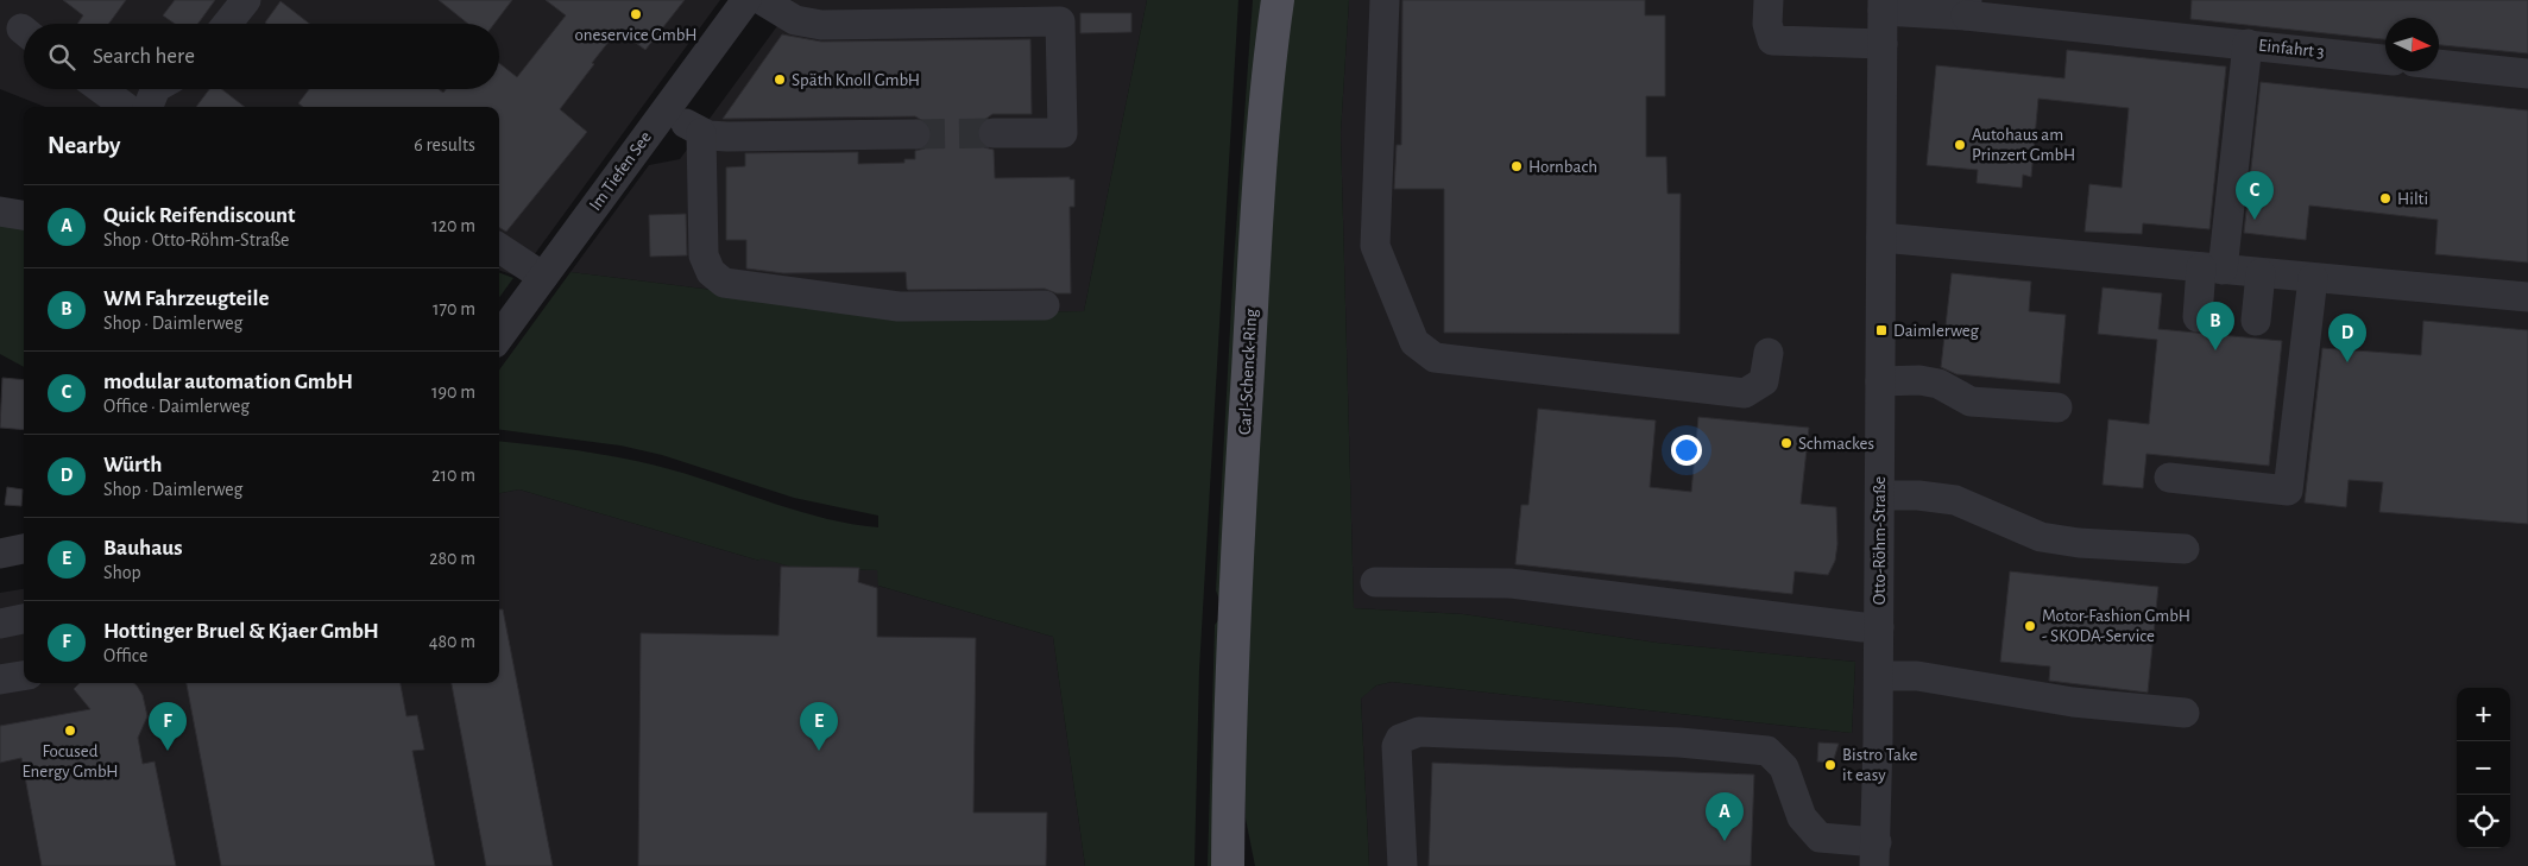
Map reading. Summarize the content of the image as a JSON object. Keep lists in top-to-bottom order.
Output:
{
  "streets": {
    "main road": ["Carl-Schenck-Ring"],
    "street": ["Einfahrt 3", "Im Tiefen See", "Otto-Röhm-Straße"]
  },
  "crossings": [
    ["Einfahrt 3", "Otto-Röhm-Straße"]
  ],
  "places": {
    "other": [
      "oneservice GmbH",
      "Späth Knoll GmbH",
      "Autohaus am Prinzert GmbH",
      "Hornbach",
      "Hilti",
      "Schmackes",
      "Motor-Fashion GmbH - SKODA-Service",
      "Focused Energy GmbH",
      "Bistro Take it easy"
    ],
    "transit": ["Daimlerweg"]
  },
  "north": "right",
  "page": {
    "search": "Search here",
    "heading": ["Nearby", "6 results"],
    "pins": [
      "C",
      "B",
      "D",
      "E",
      "F",
      "A"
    ],
    "list": [
      {
        "mark": "A",
        "name": "Quick Reifendiscount",
        "note": "Shop · Otto-Röhm-Straße",
        "value": "120 m"
      },
      {
        "mark": "B",
        "name": "WM Fahrzeugteile",
        "note": "Shop · Daimlerweg",
        "value": "170 m"
      },
      {
        "mark": "C",
        "name": "modular automation GmbH",
        "note": "Office · Daimlerweg",
        "value": "190 m"
      },
      {
        "mark": "D",
        "name": "Würth",
        "note": "Shop · Daimlerweg",
        "value": "210 m"
      },
      {
        "mark": "E",
        "name": "Bauhaus",
        "note": "Shop",
        "value": "280 m"
      },
      {
        "mark": "F",
        "name": "Hottinger Bruel & Kjaer GmbH",
        "note": "Office",
        "value": "480 m"
      }
    ],
    "map_buttons": ["+", "−"]
  }
}
